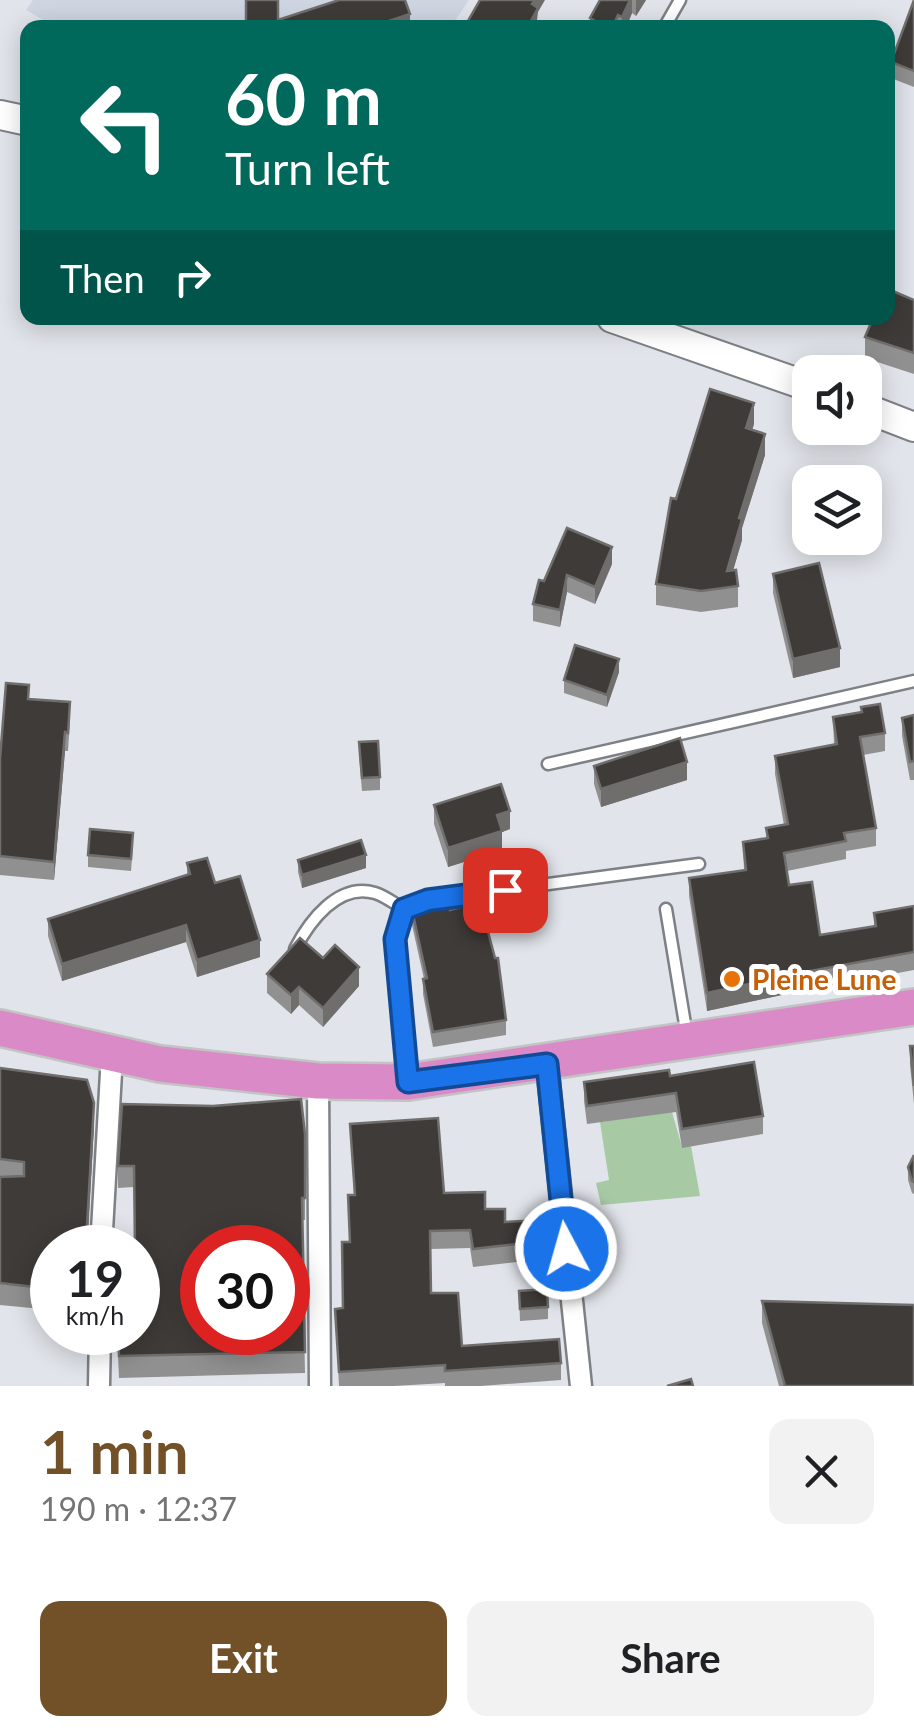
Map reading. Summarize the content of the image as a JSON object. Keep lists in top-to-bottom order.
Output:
{
  "places": ["Pleine Lune"],
  "page": {
    "turn": ["60 m", "Turn left"],
    "then": "Then",
    "speed": "19 km/h",
    "limit": "30",
    "heading": ["1 min", "190 m · 12:37"],
    "buttons": ["Exit", "Share"]
  }
}
